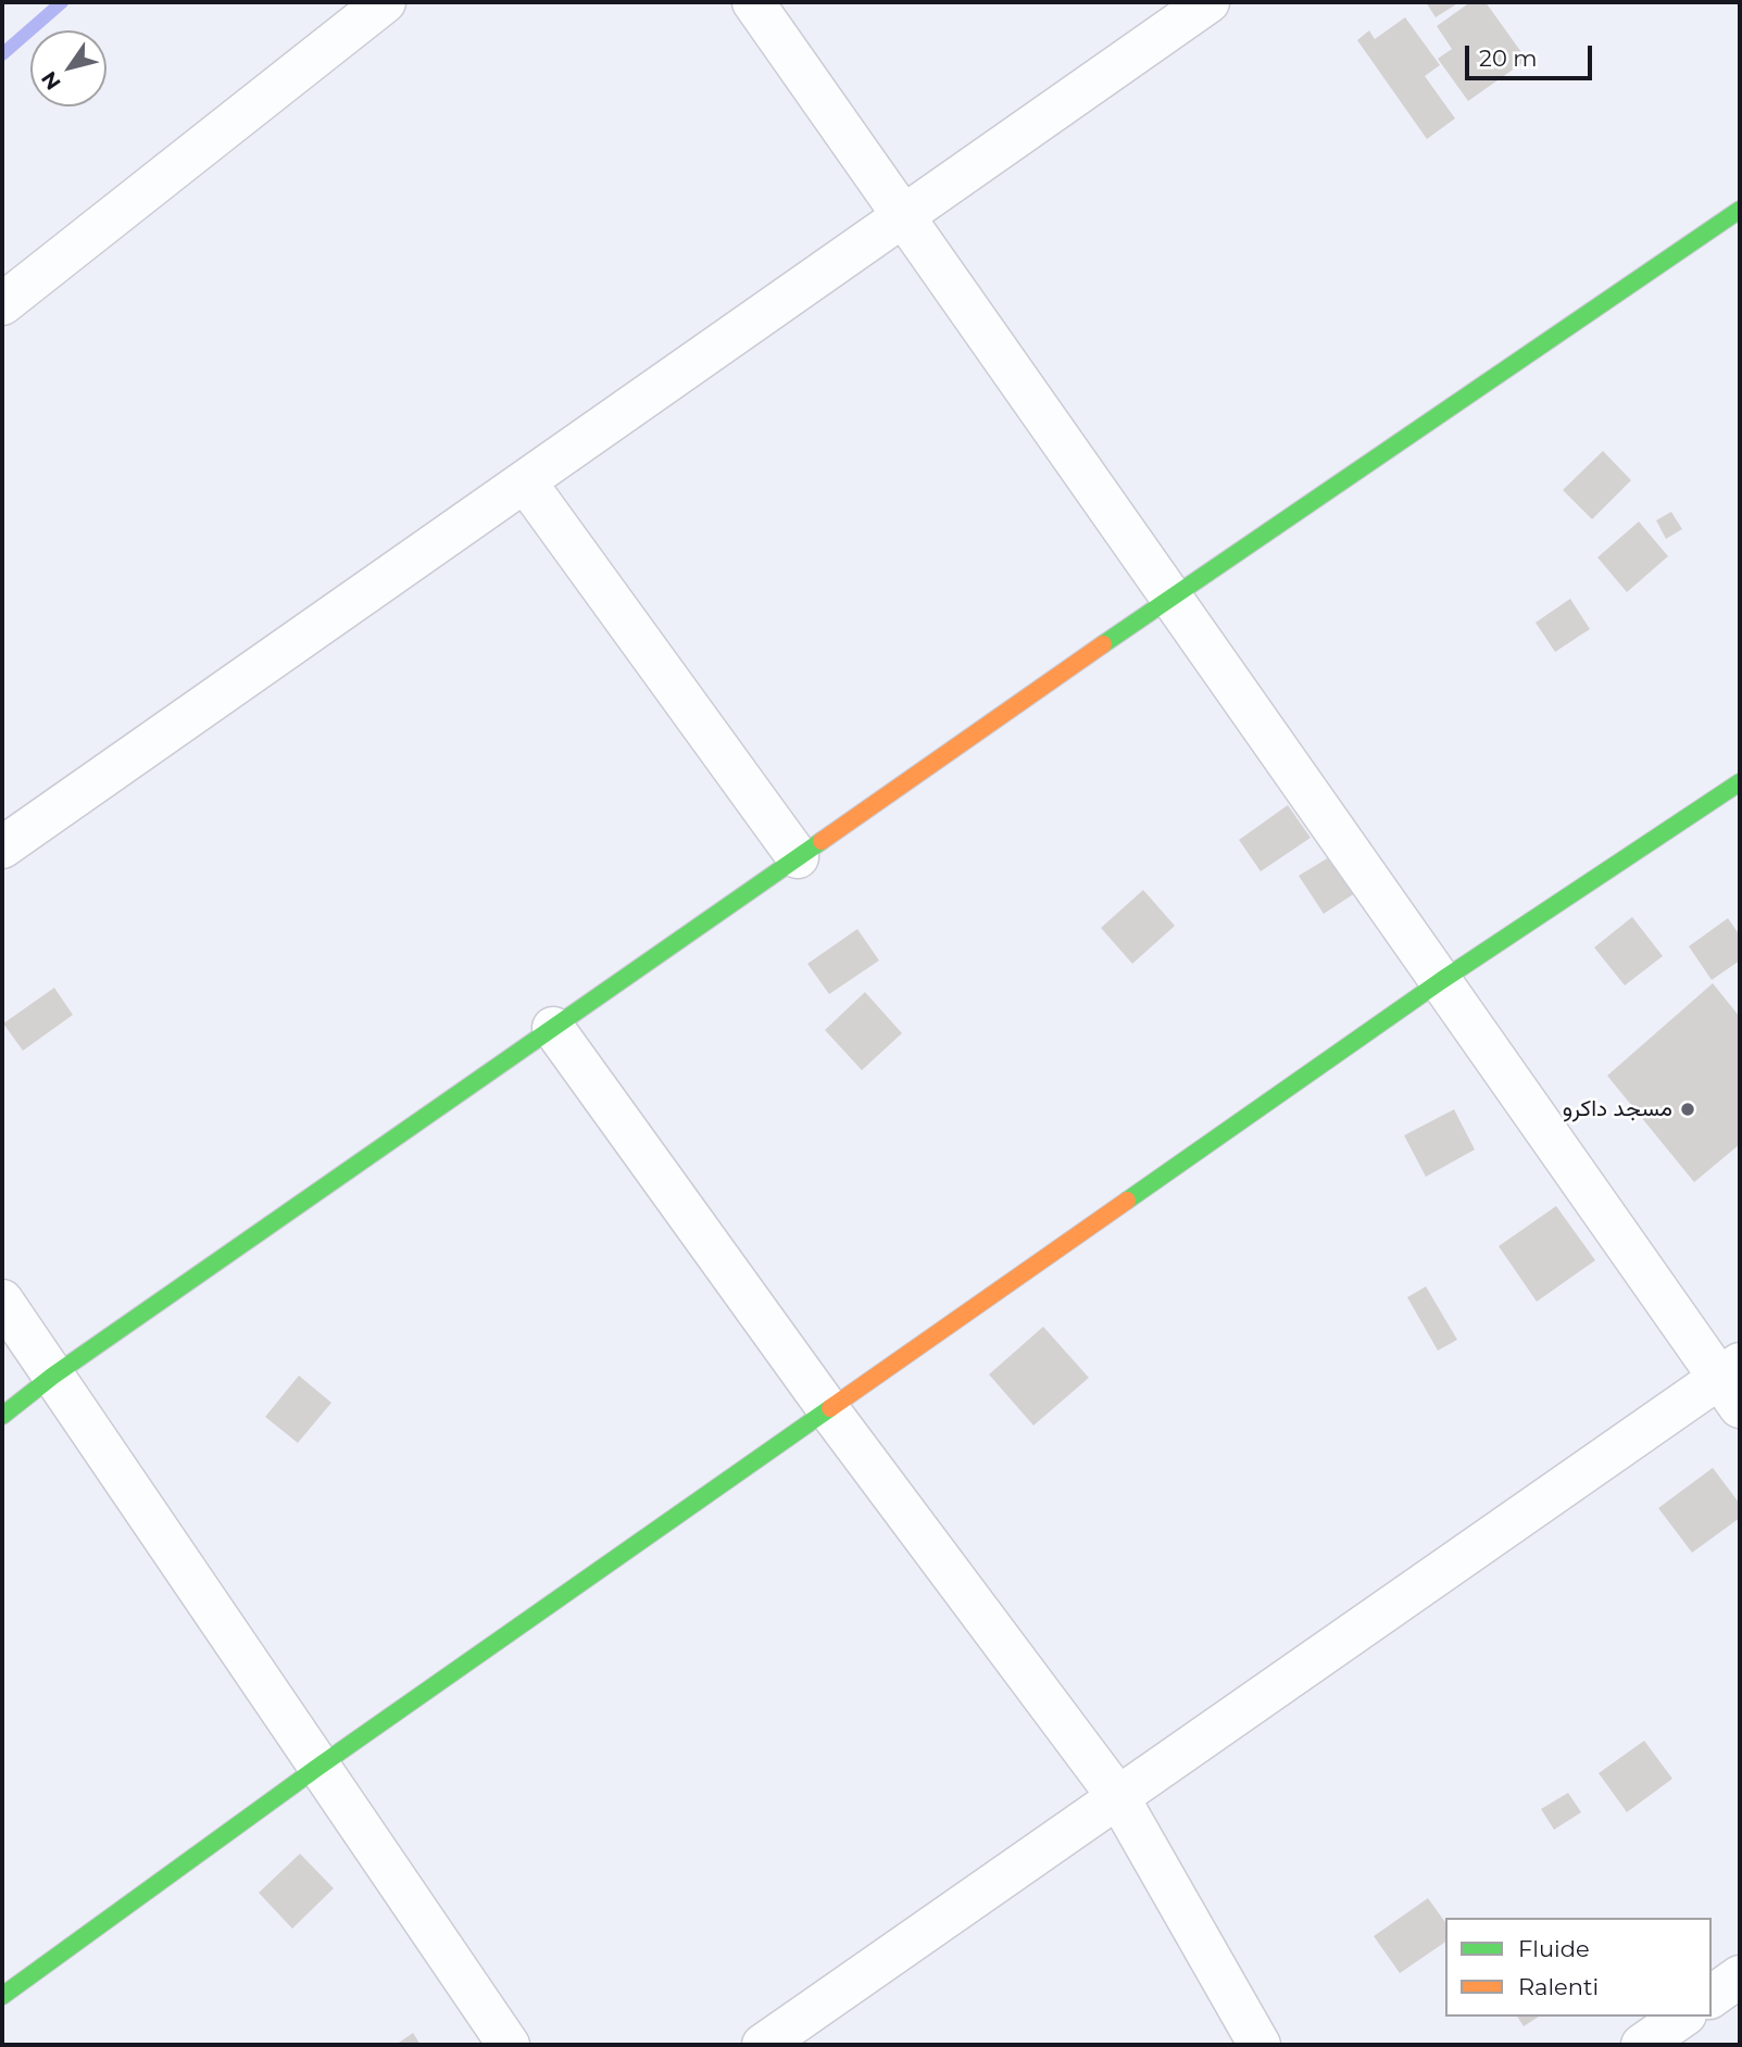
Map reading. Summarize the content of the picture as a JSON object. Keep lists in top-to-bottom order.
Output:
{
  "places": ["مسجد داكرو"],
  "legend": ["Fluide", "Ralenti"],
  "scale_bar": "20 m",
  "north": "bottom left"
}
